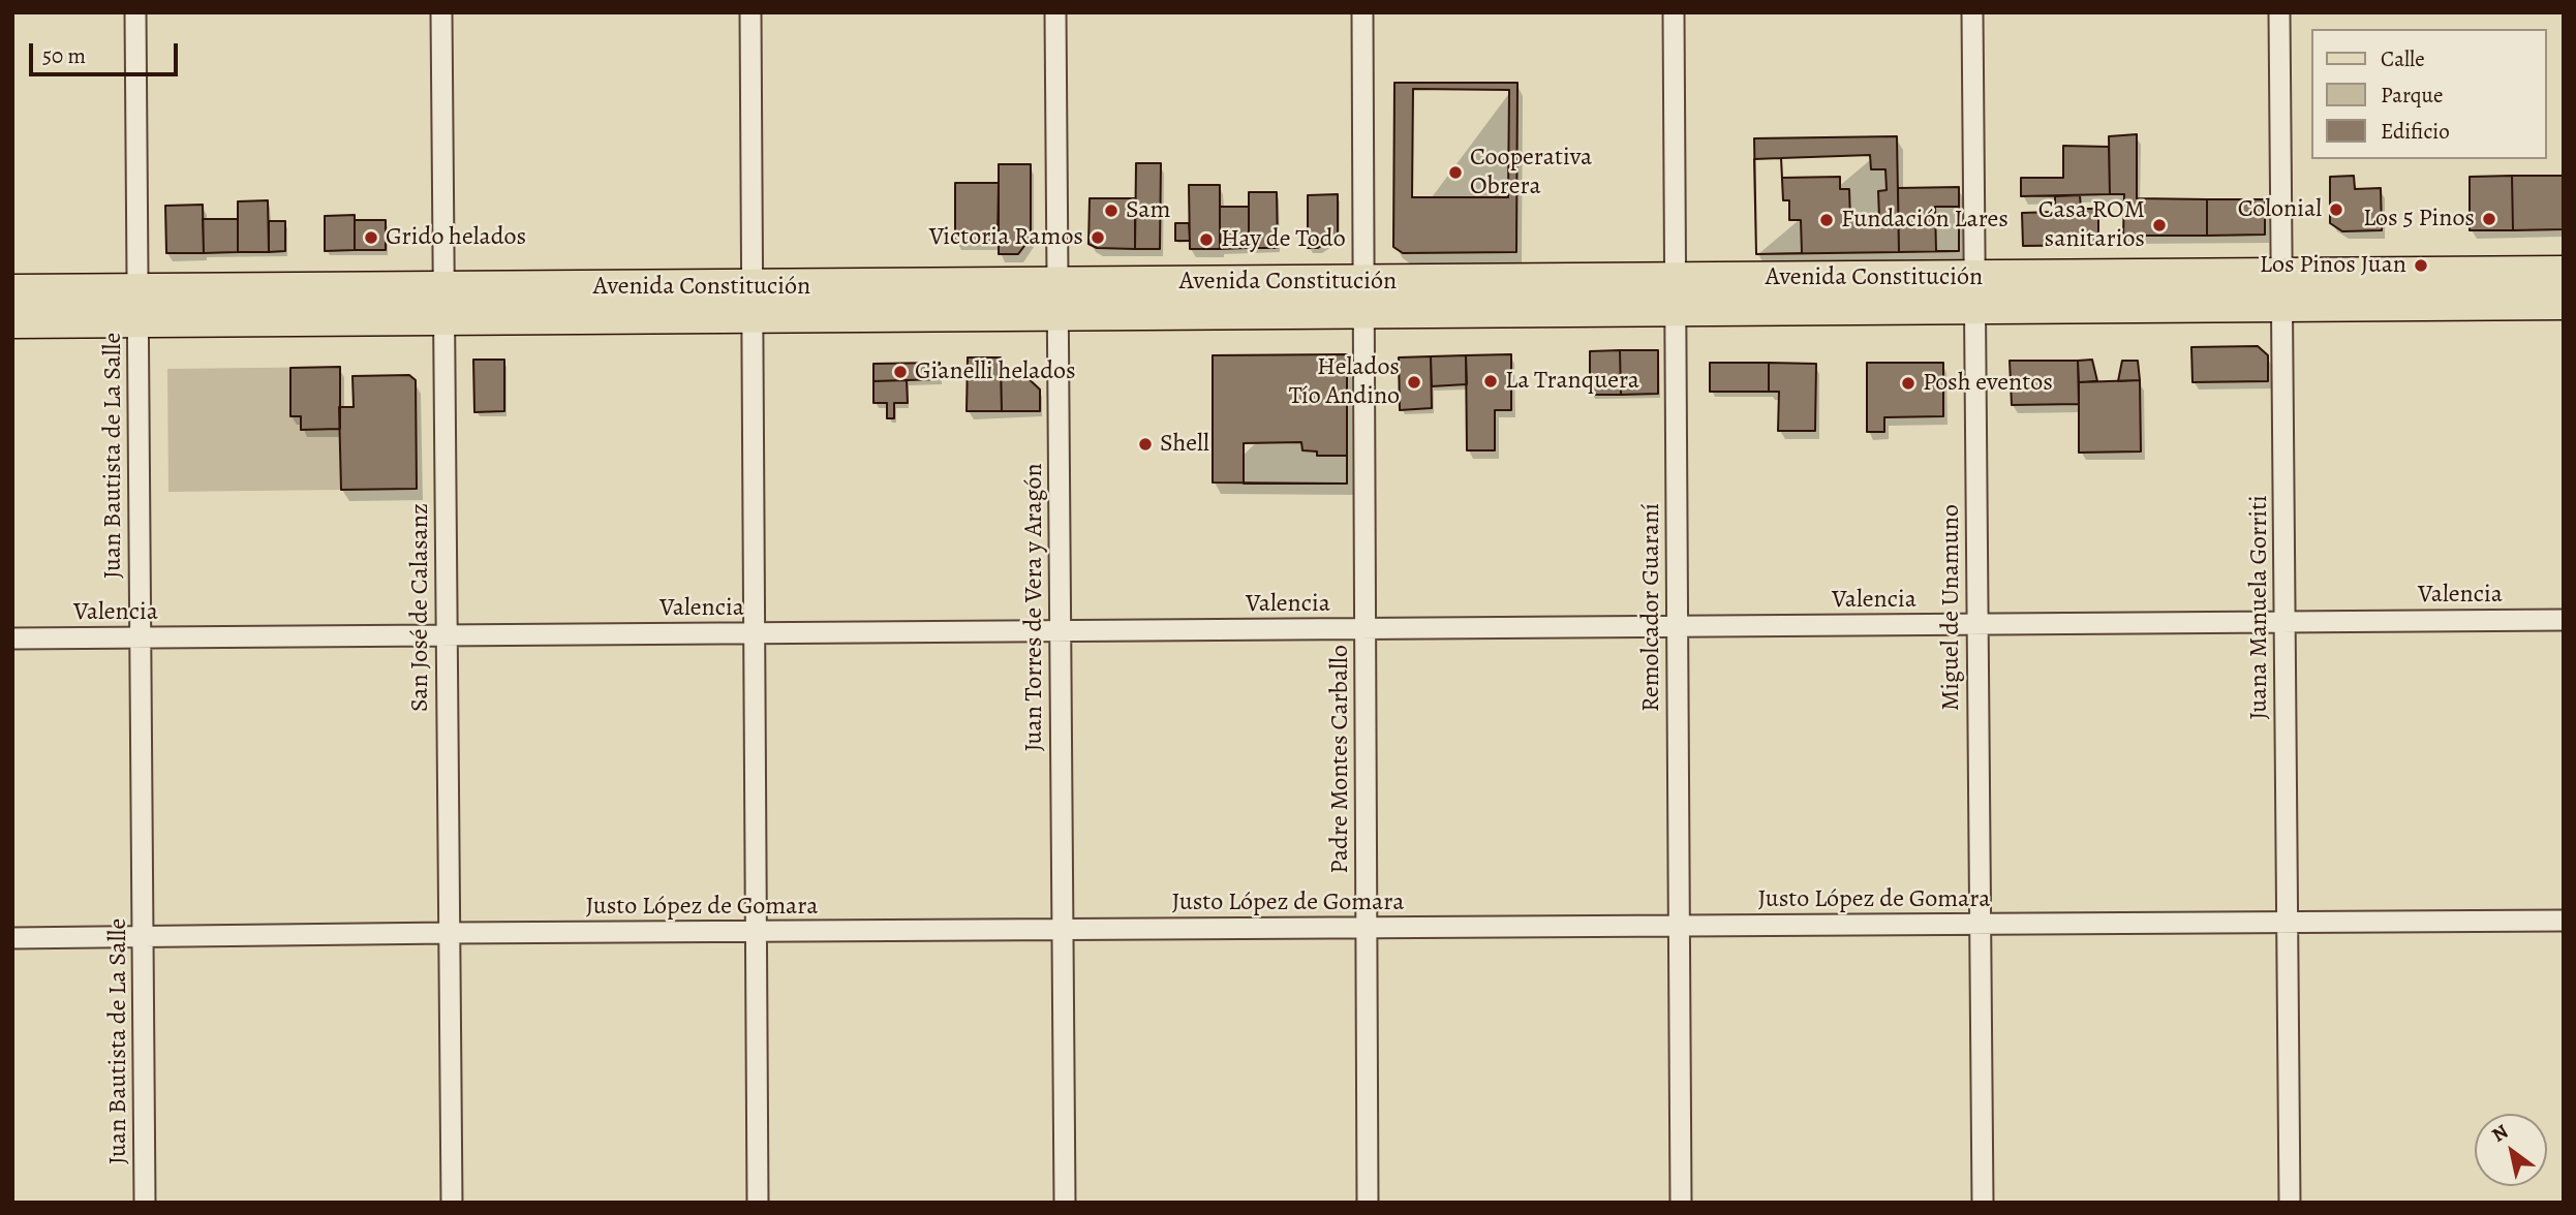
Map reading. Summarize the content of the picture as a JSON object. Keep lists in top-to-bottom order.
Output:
{
  "streets": {
    "main road": ["Avenida Constitución"],
    "street": [
      "Juan Bautista de La Salle",
      "Valencia",
      "San José de Calasanz",
      "Juan Torres de Vera y Aragón",
      "Remolcador Guaraní",
      "Miguel de Unamuno",
      "Juana Manuela Gorriti",
      "Padre Montes Carballo",
      "Justo López de Gomara"
    ]
  },
  "crossings": [
    ["Avenida Constitución", "Juan Bautista de La Salle"],
    ["Avenida Constitución", "San José de Calasanz"],
    ["Avenida Constitución", "Juan Torres de Vera y Aragón"],
    ["Avenida Constitución", "Remolcador Guaraní"],
    ["Avenida Constitución", "Miguel de Unamuno"],
    ["Avenida Constitución", "Juana Manuela Gorriti"],
    ["Avenida Constitución", "Padre Montes Carballo"],
    ["Juan Bautista de La Salle", "Valencia"],
    ["Juan Bautista de La Salle", "Justo López de Gomara"],
    ["Valencia", "San José de Calasanz"],
    ["Valencia", "Juan Torres de Vera y Aragón"],
    ["Valencia", "Remolcador Guaraní"],
    ["Valencia", "Miguel de Unamuno"],
    ["Valencia", "Juana Manuela Gorriti"],
    ["Valencia", "Padre Montes Carballo"],
    ["San José de Calasanz", "Justo López de Gomara"],
    ["Juan Torres de Vera y Aragón", "Justo López de Gomara"],
    ["Remolcador Guaraní", "Justo López de Gomara"],
    ["Miguel de Unamuno", "Justo López de Gomara"],
    ["Juana Manuela Gorriti", "Justo López de Gomara"],
    ["Padre Montes Carballo", "Justo López de Gomara"]
  ],
  "places": [
    "Cooperativa Obrera",
    "Colonial",
    "Sam",
    "Los 5 Pinos",
    "Fundación Lares",
    "Casa ROM sanitarios",
    "Grido helados",
    "Victoria Ramos",
    "Hay de Todo",
    "Los Pinos Juan",
    "Gianelli helados",
    "La Tranquera",
    "Helados Tío Andino",
    "Posh eventos",
    "Shell"
  ],
  "legend": ["Calle", "Parque", "Edificio"],
  "scale_bar": "50 m",
  "north": "top left"
}
